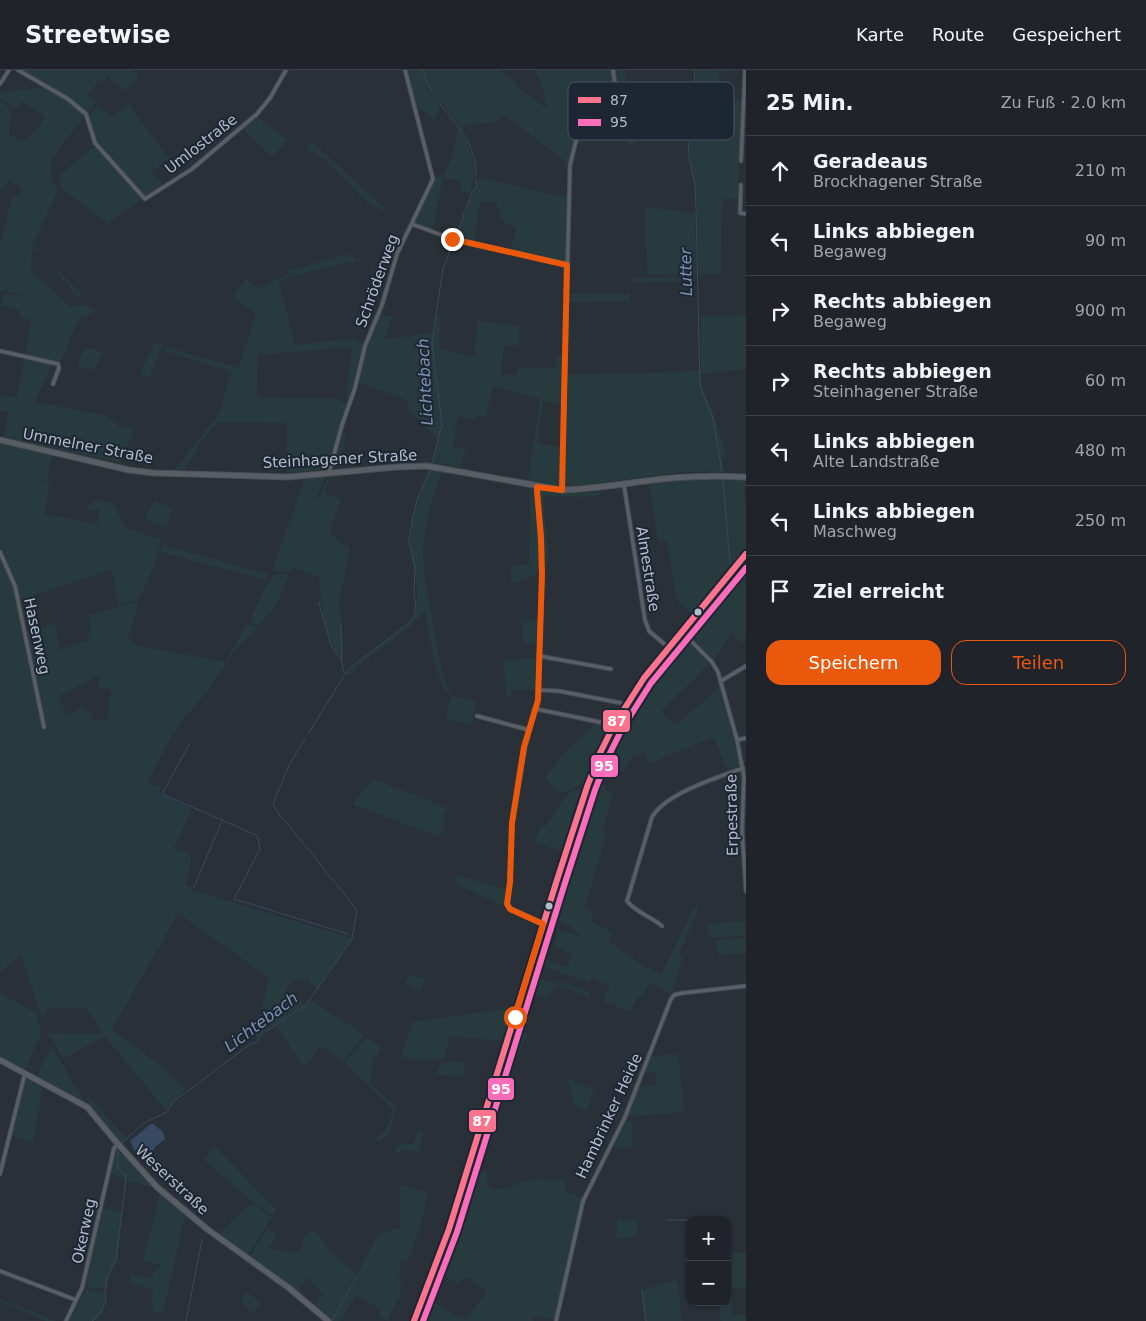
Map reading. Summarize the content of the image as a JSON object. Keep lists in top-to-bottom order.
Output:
{
  "streets": {
    "main road": ["Ummelner Straße", "Steinhagener Straße", "Weserstraße"],
    "street": [
      "Umlostraße",
      "Schröderweg",
      "Almestraße",
      "Hasenweg",
      "Erpestraße",
      "Hambrinker Heide",
      "Okerweg"
    ]
  },
  "crossings": [
    ["Schröderweg", "Steinhagener Straße"],
    ["Ummelner Straße", "Steinhagener Straße"],
    ["Steinhagener Straße", "Almestraße"],
    ["Weserstraße", "Okerweg"]
  ],
  "water": ["Lutter", "Lichtebach"],
  "lines": ["transit line 87", "transit line 95"],
  "legend": ["87", "95"],
  "page": {
    "header": "Streetwise",
    "nav": ["Karte", "Route", "Gespeichert"],
    "heading": ["25 Min.", "Zu Fuß · 2.0 km"],
    "list": [
      ["Geradeaus", "Brockhagener Straße", "210 m"],
      ["Links abbiegen", "Begaweg", "90 m"],
      ["Rechts abbiegen", "Begaweg", "900 m"],
      ["Rechts abbiegen", "Steinhagener Straße", "60 m"],
      ["Links abbiegen", "Alte Landstraße", "480 m"],
      ["Links abbiegen", "Maschweg", "250 m"],
      "Ziel erreicht"
    ],
    "buttons": ["Speichern", "Teilen"],
    "map_buttons": ["+", "−"]
  }
}
